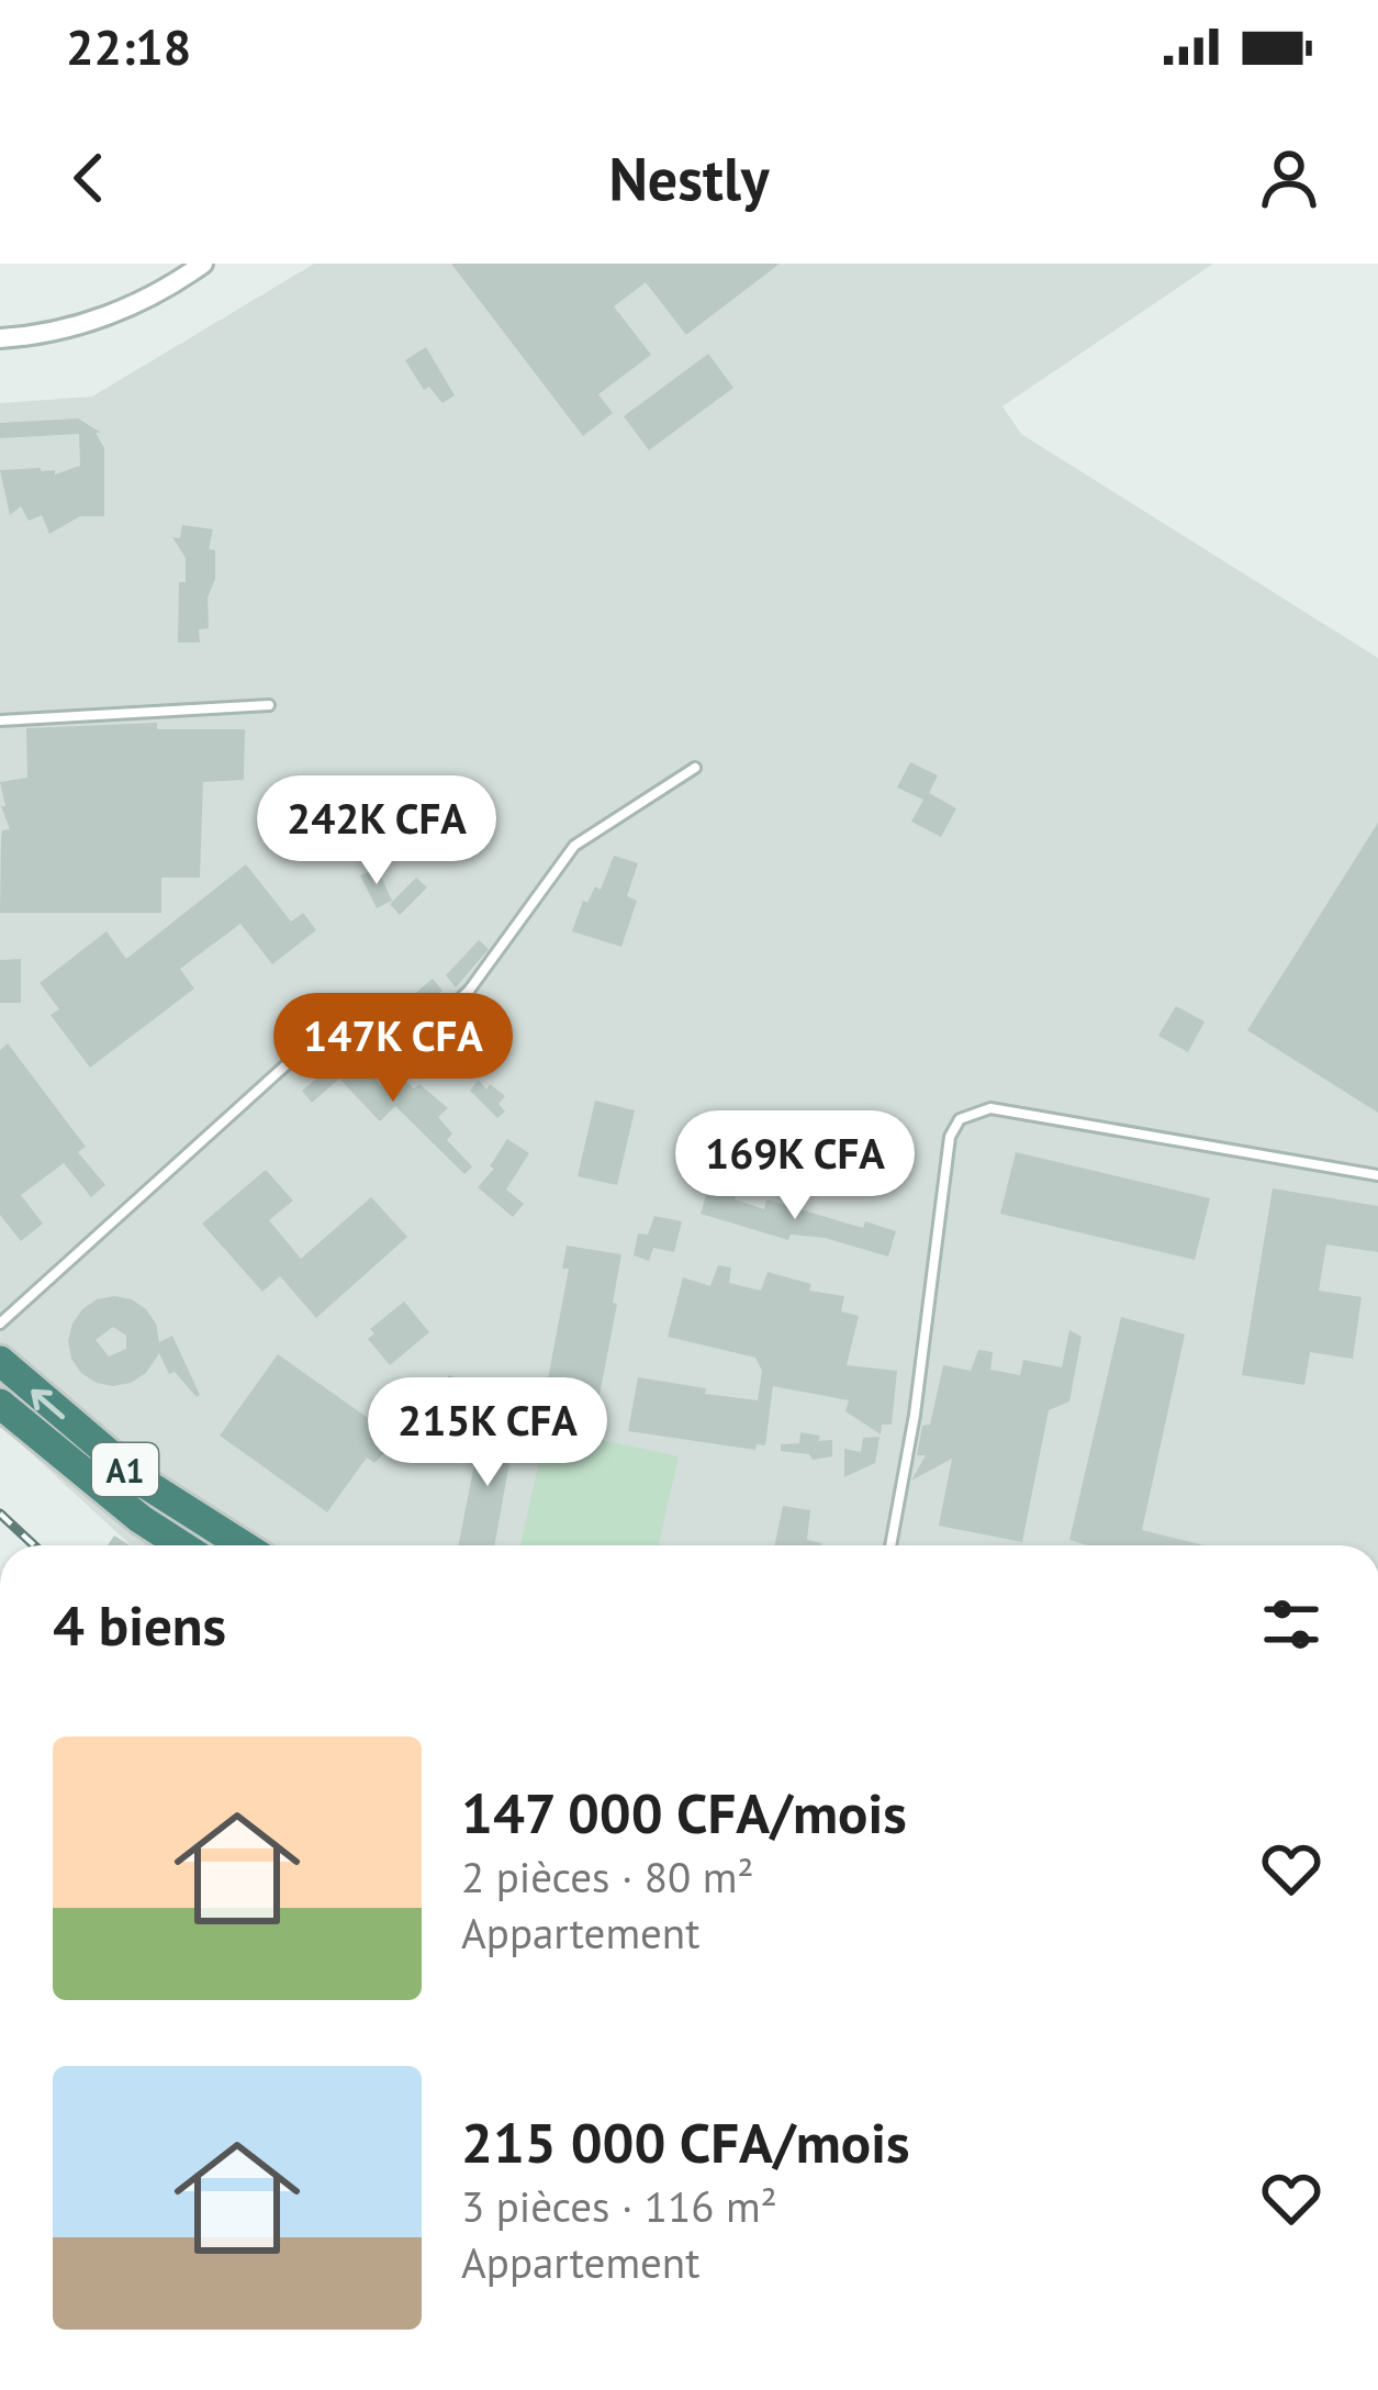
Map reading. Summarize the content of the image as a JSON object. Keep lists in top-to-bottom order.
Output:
{
  "streets": {
    "highway": ["A1"]
  },
  "page": {
    "status": "22:18",
    "header": "Nestly",
    "price": [
      "242K CFA",
      "147K CFA",
      "169K CFA",
      "215K CFA"
    ],
    "heading": "4 biens",
    "list": [
      {
        "name": "147 000 CFA/mois",
        "note": "2 pièces · 80 m² · Appartement"
      },
      {
        "name": "215 000 CFA/mois",
        "note": "3 pièces · 116 m² · Appartement"
      }
    ]
  }
}
